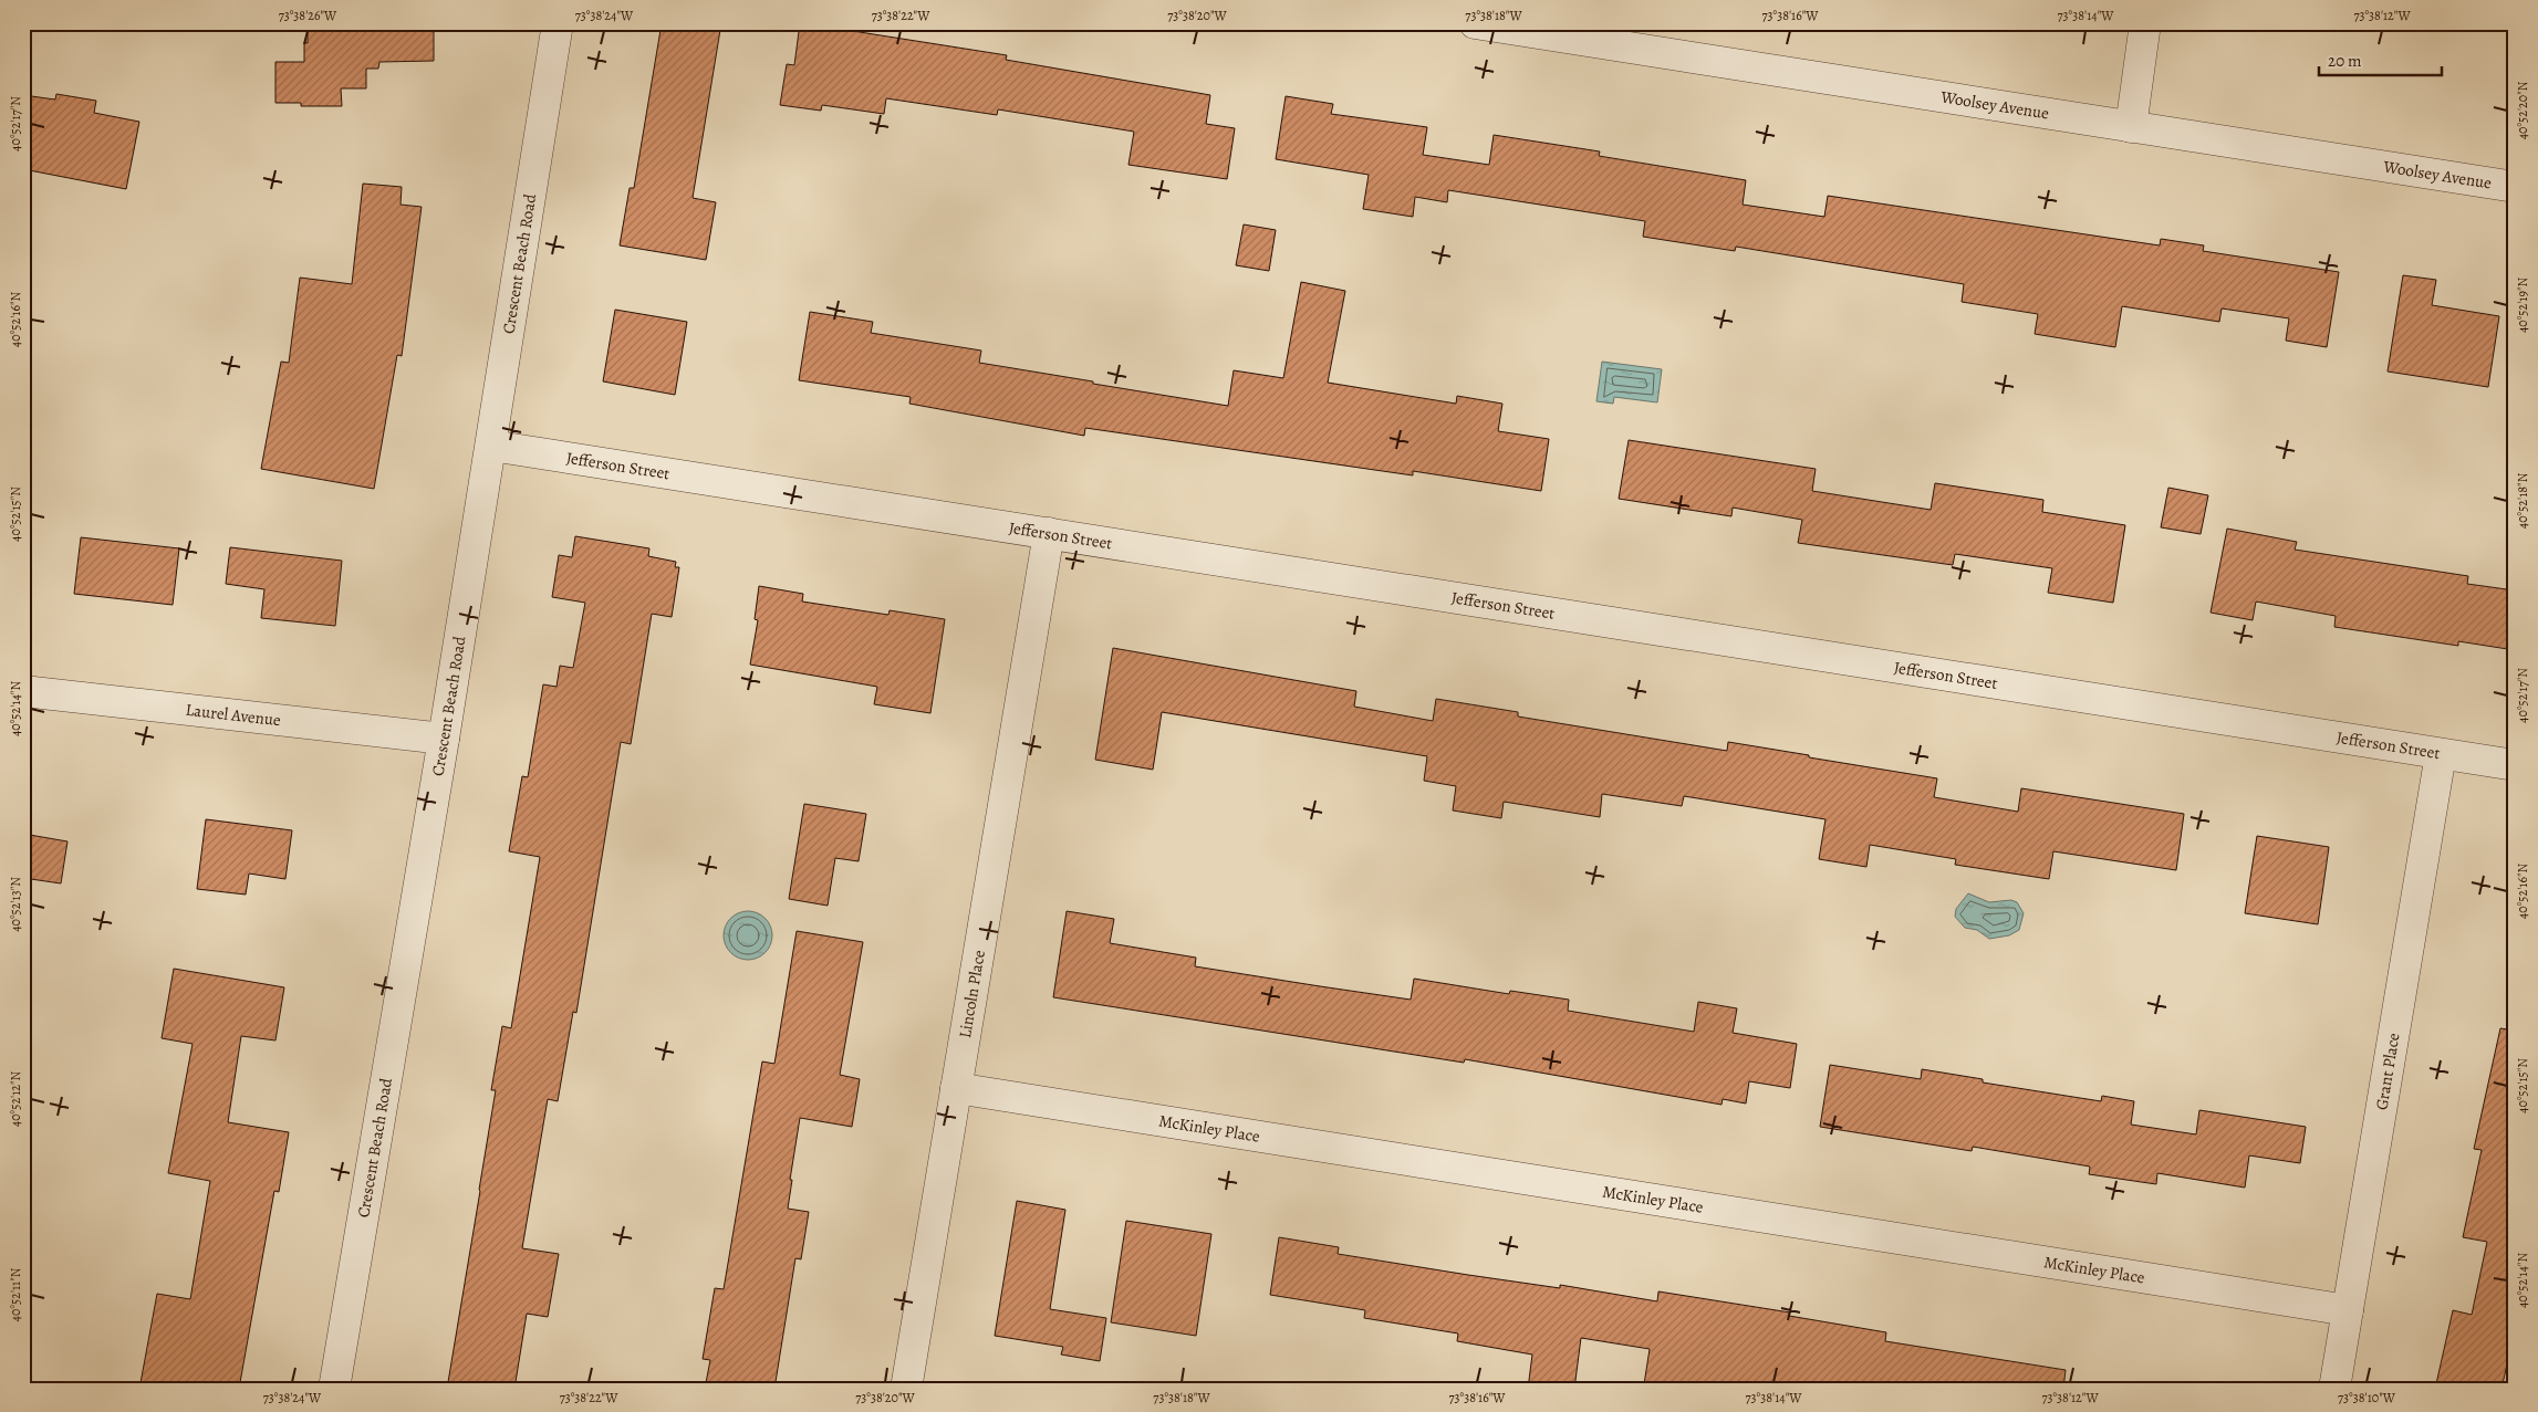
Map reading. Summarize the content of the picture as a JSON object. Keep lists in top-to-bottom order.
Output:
{
  "streets": {
    "street": [
      "Woolsey Avenue",
      "Crescent Beach Road",
      "Jefferson Street",
      "Laurel Avenue",
      "Lincoln Place",
      "Grant Place",
      "McKinley Place"
    ]
  },
  "crossings": [
    ["Crescent Beach Road", "Jefferson Street"],
    ["Crescent Beach Road", "Laurel Avenue"],
    ["Jefferson Street", "Lincoln Place"],
    ["Jefferson Street", "Grant Place"],
    ["Lincoln Place", "McKinley Place"],
    ["Grant Place", "McKinley Place"]
  ],
  "scale_bar": "20 m",
  "coordinates": [
    "73°38'26\"W",
    "73°38'24\"W",
    "73°38'22\"W",
    "73°38'20\"W",
    "73°38'18\"W",
    "73°38'16\"W",
    "73°38'14\"W",
    "73°38'12\"W",
    "40°52'20\"N",
    "40°52'17\"N",
    "40°52'19\"N",
    "40°52'16\"N",
    "40°52'18\"N",
    "40°52'15\"N",
    "40°52'14\"N",
    "40°52'13\"N",
    "40°52'12\"N",
    "40°52'11\"N",
    "73°38'10\"W"
  ]
}
